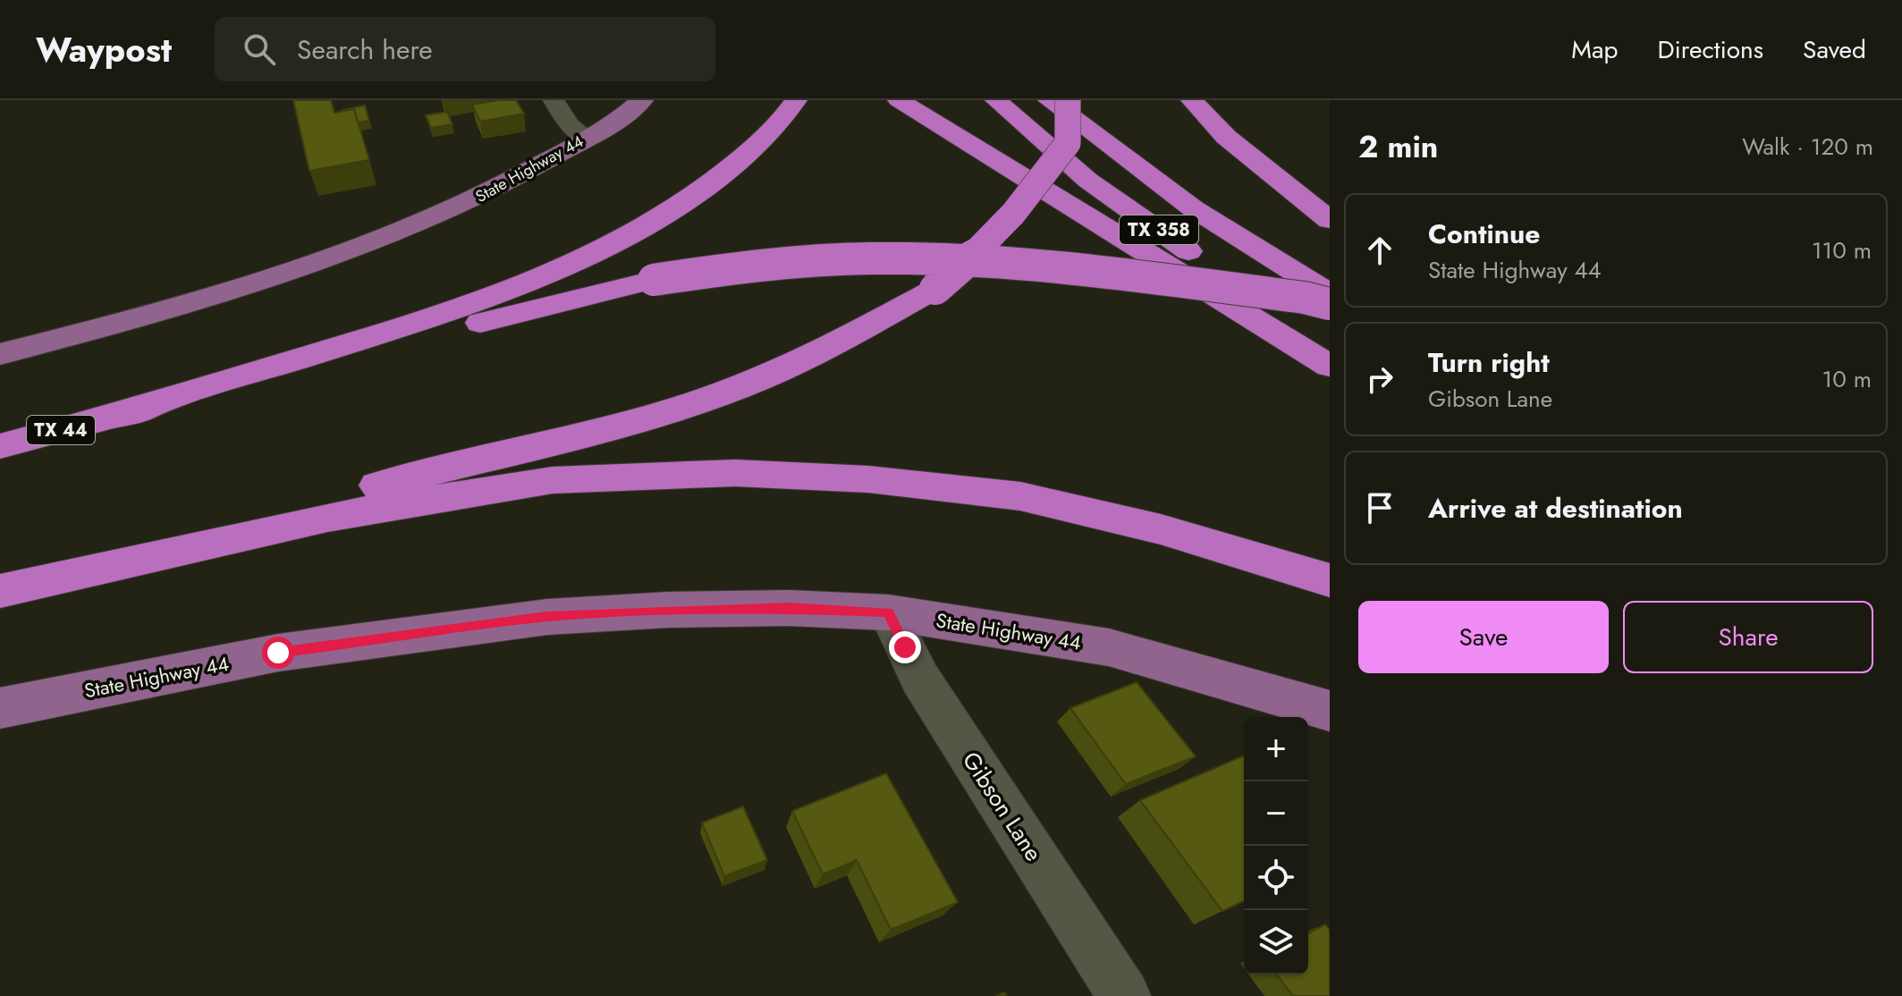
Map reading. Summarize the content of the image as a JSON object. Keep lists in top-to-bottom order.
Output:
{
  "streets": {
    "highway": ["TX 358", "TX 44"],
    "main road": ["State Highway 44"],
    "street": ["Gibson Lane"]
  },
  "crossings": [
    ["State Highway 44", "Gibson Lane"]
  ],
  "page": {
    "header": "Waypost",
    "search": "Search here",
    "nav": ["Map", "Directions", "Saved"],
    "heading": ["2 min", "Walk · 120 m"],
    "list": [
      ["Continue", "State Highway 44", "110 m"],
      ["Turn right", "Gibson Lane", "10 m"],
      "Arrive at destination"
    ],
    "buttons": ["Save", "Share"],
    "map_buttons": ["+", "−"]
  }
}
